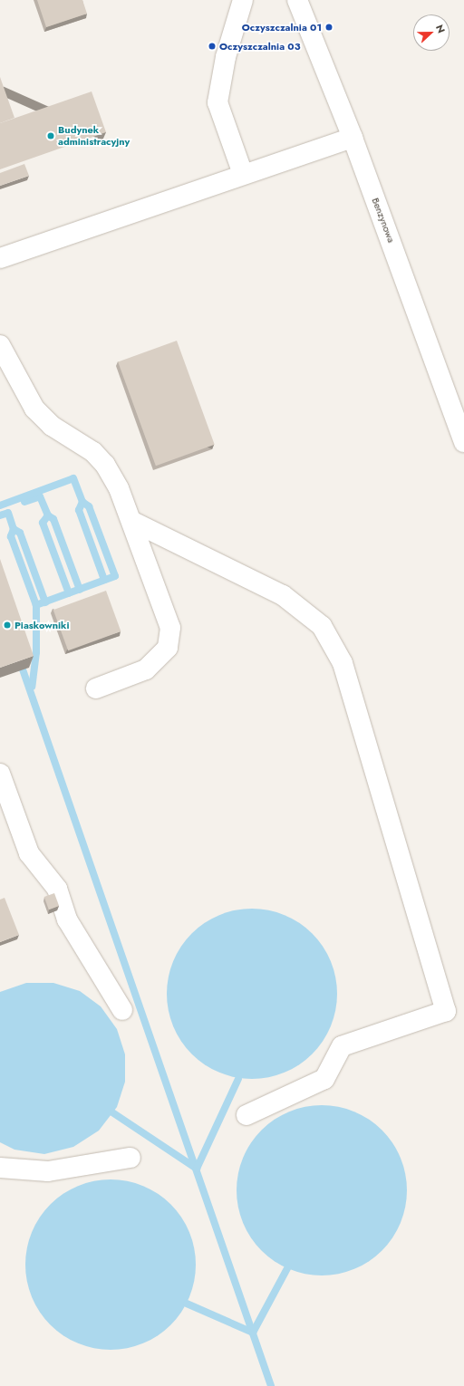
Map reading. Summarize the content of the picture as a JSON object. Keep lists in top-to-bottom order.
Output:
{
  "streets": {
    "street": ["Benzynowa"]
  },
  "places": [
    "Oczyszczalnia 01",
    "Oczyszczalnia 03",
    "Budynek administracyjny",
    "Piaskowniki"
  ],
  "north": "right"
}
